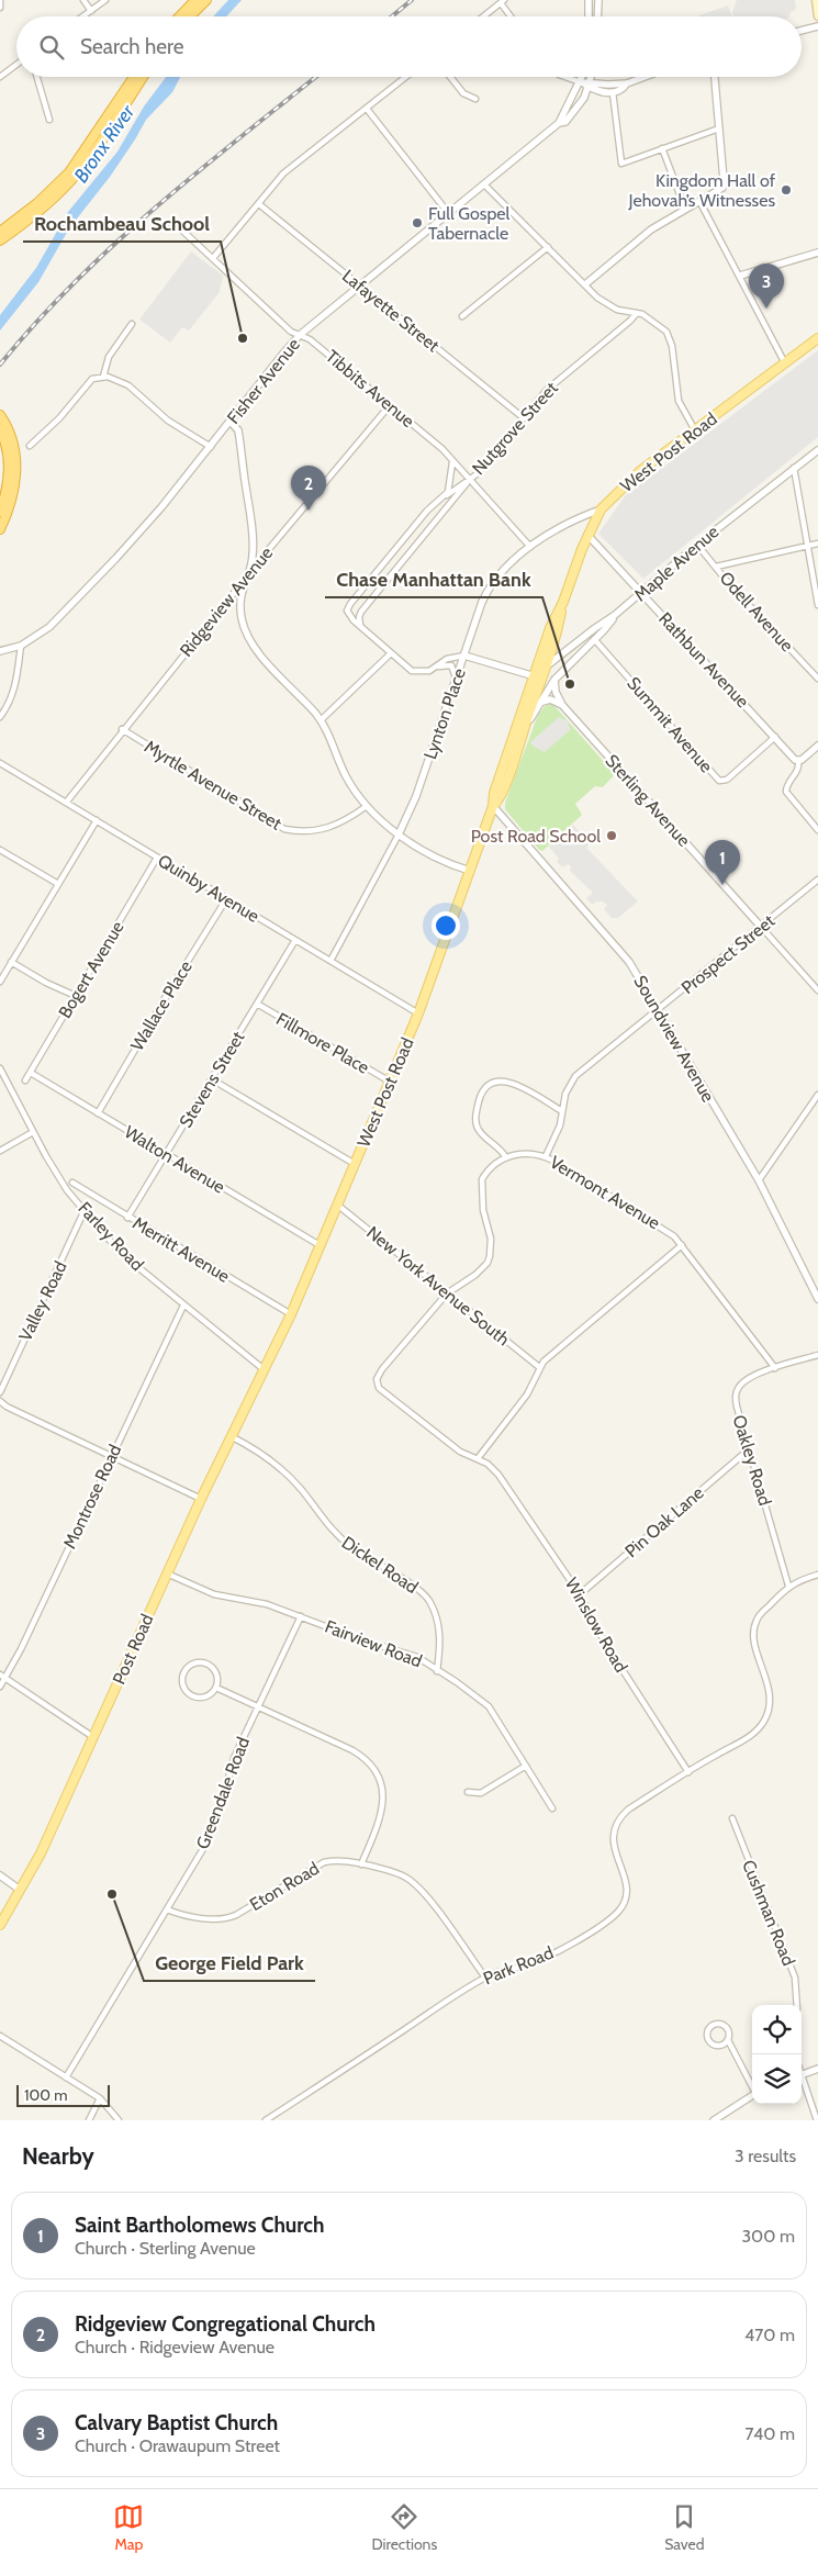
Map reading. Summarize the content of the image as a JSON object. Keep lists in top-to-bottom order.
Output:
{
  "streets": {
    "main road": ["West Post Road", "Post Road"],
    "street": [
      "Lafayette Street",
      "Fisher Avenue",
      "Tibbits Avenue",
      "Nutgrove Street",
      "Maple Avenue",
      "Ridgeview Avenue",
      "Odell Avenue",
      "Rathbun Avenue",
      "Lynton Place",
      "Summit Avenue",
      "Myrtle Avenue Street",
      "Sterling Avenue",
      "Quinby Avenue",
      "Prospect Street",
      "Bogert Avenue",
      "Wallace Place",
      "Soundview Avenue",
      "Fillmore Place",
      "Stevens Street",
      "Walton Avenue",
      "Vermont Avenue",
      "Farley Road",
      "Merritt Avenue",
      "New York Avenue South",
      "Valley Road",
      "Oakley Road",
      "Montrose Road",
      "Pin Oak Lane",
      "Dickel Road",
      "Winslow Road",
      "Fairview Road",
      "Greendale Road",
      "Eton Road",
      "Cushman Road",
      "Park Road"
    ]
  },
  "crossings": [
    ["Lafayette Street", "Fisher Avenue"],
    ["Lafayette Street", "Nutgrove Street"],
    ["Fisher Avenue", "Tibbits Avenue"],
    ["Tibbits Avenue", "Nutgrove Street"],
    ["Tibbits Avenue", "Ridgeview Avenue"],
    ["Tibbits Avenue", "Lynton Place"],
    ["West Post Road", "Maple Avenue"],
    ["West Post Road", "Rathbun Avenue"],
    ["West Post Road", "Lynton Place"],
    ["West Post Road", "Quinby Avenue"],
    ["West Post Road", "Soundview Avenue"],
    ["West Post Road", "Fillmore Place"],
    ["West Post Road", "Walton Avenue"],
    ["West Post Road", "Farley Road"],
    ["West Post Road", "Merritt Avenue"],
    ["West Post Road", "New York Avenue South"],
    ["West Post Road", "Post Road"],
    ["Maple Avenue", "Odell Avenue"],
    ["Maple Avenue", "Rathbun Avenue"],
    ["Ridgeview Avenue", "Myrtle Avenue Street"],
    ["Ridgeview Avenue", "Quinby Avenue"],
    ["Rathbun Avenue", "Summit Avenue"],
    ["Lynton Place", "Quinby Avenue"],
    ["Sterling Avenue", "Prospect Street"],
    ["Quinby Avenue", "Bogert Avenue"],
    ["Quinby Avenue", "Wallace Place"],
    ["Quinby Avenue", "Stevens Street"],
    ["Prospect Street", "Soundview Avenue"],
    ["Prospect Street", "Vermont Avenue"],
    ["Bogert Avenue", "Walton Avenue"],
    ["Wallace Place", "Walton Avenue"],
    ["Fillmore Place", "Stevens Street"],
    ["Stevens Street", "Walton Avenue"],
    ["Stevens Street", "Merritt Avenue"],
    ["Vermont Avenue", "Oakley Road"],
    ["Farley Road", "Valley Road"],
    ["Farley Road", "Montrose Road"],
    ["Farley Road", "Post Road"],
    ["New York Avenue South", "Winslow Road"],
    ["Oakley Road", "Pin Oak Lane"],
    ["Pin Oak Lane", "Winslow Road"],
    ["Dickel Road", "Fairview Road"],
    ["Dickel Road", "Post Road"],
    ["Winslow Road", "Park Road"],
    ["Fairview Road", "Post Road"],
    ["Fairview Road", "Greendale Road"],
    ["Greendale Road", "Eton Road"],
    ["Eton Road", "Park Road"]
  ],
  "water": ["Bronx River"],
  "places": [
    "Kingdom Hall of Jehovah’s Witnesses",
    "Full Gospel Tabernacle",
    "Rochambeau School",
    "Chase Manhattan Bank",
    "Post Road School",
    "George Field Park"
  ],
  "scale_bar": "100 m",
  "page": {
    "search": "Search here",
    "pins": ["3", "2", "1"],
    "scale": "100 m",
    "heading": ["Nearby", "3 results"],
    "list": [
      {
        "mark": "1",
        "name": "Saint Bartholomews Church",
        "note": "Church · Sterling Avenue",
        "value": "300 m"
      },
      {
        "mark": "2",
        "name": "Ridgeview Congregational Church",
        "note": "Church · Ridgeview Avenue",
        "value": "470 m"
      },
      {
        "mark": "3",
        "name": "Calvary Baptist Church",
        "note": "Church · Orawaupum Street",
        "value": "740 m"
      }
    ],
    "nav": ["Map", "Directions", "Saved"]
  }
}
